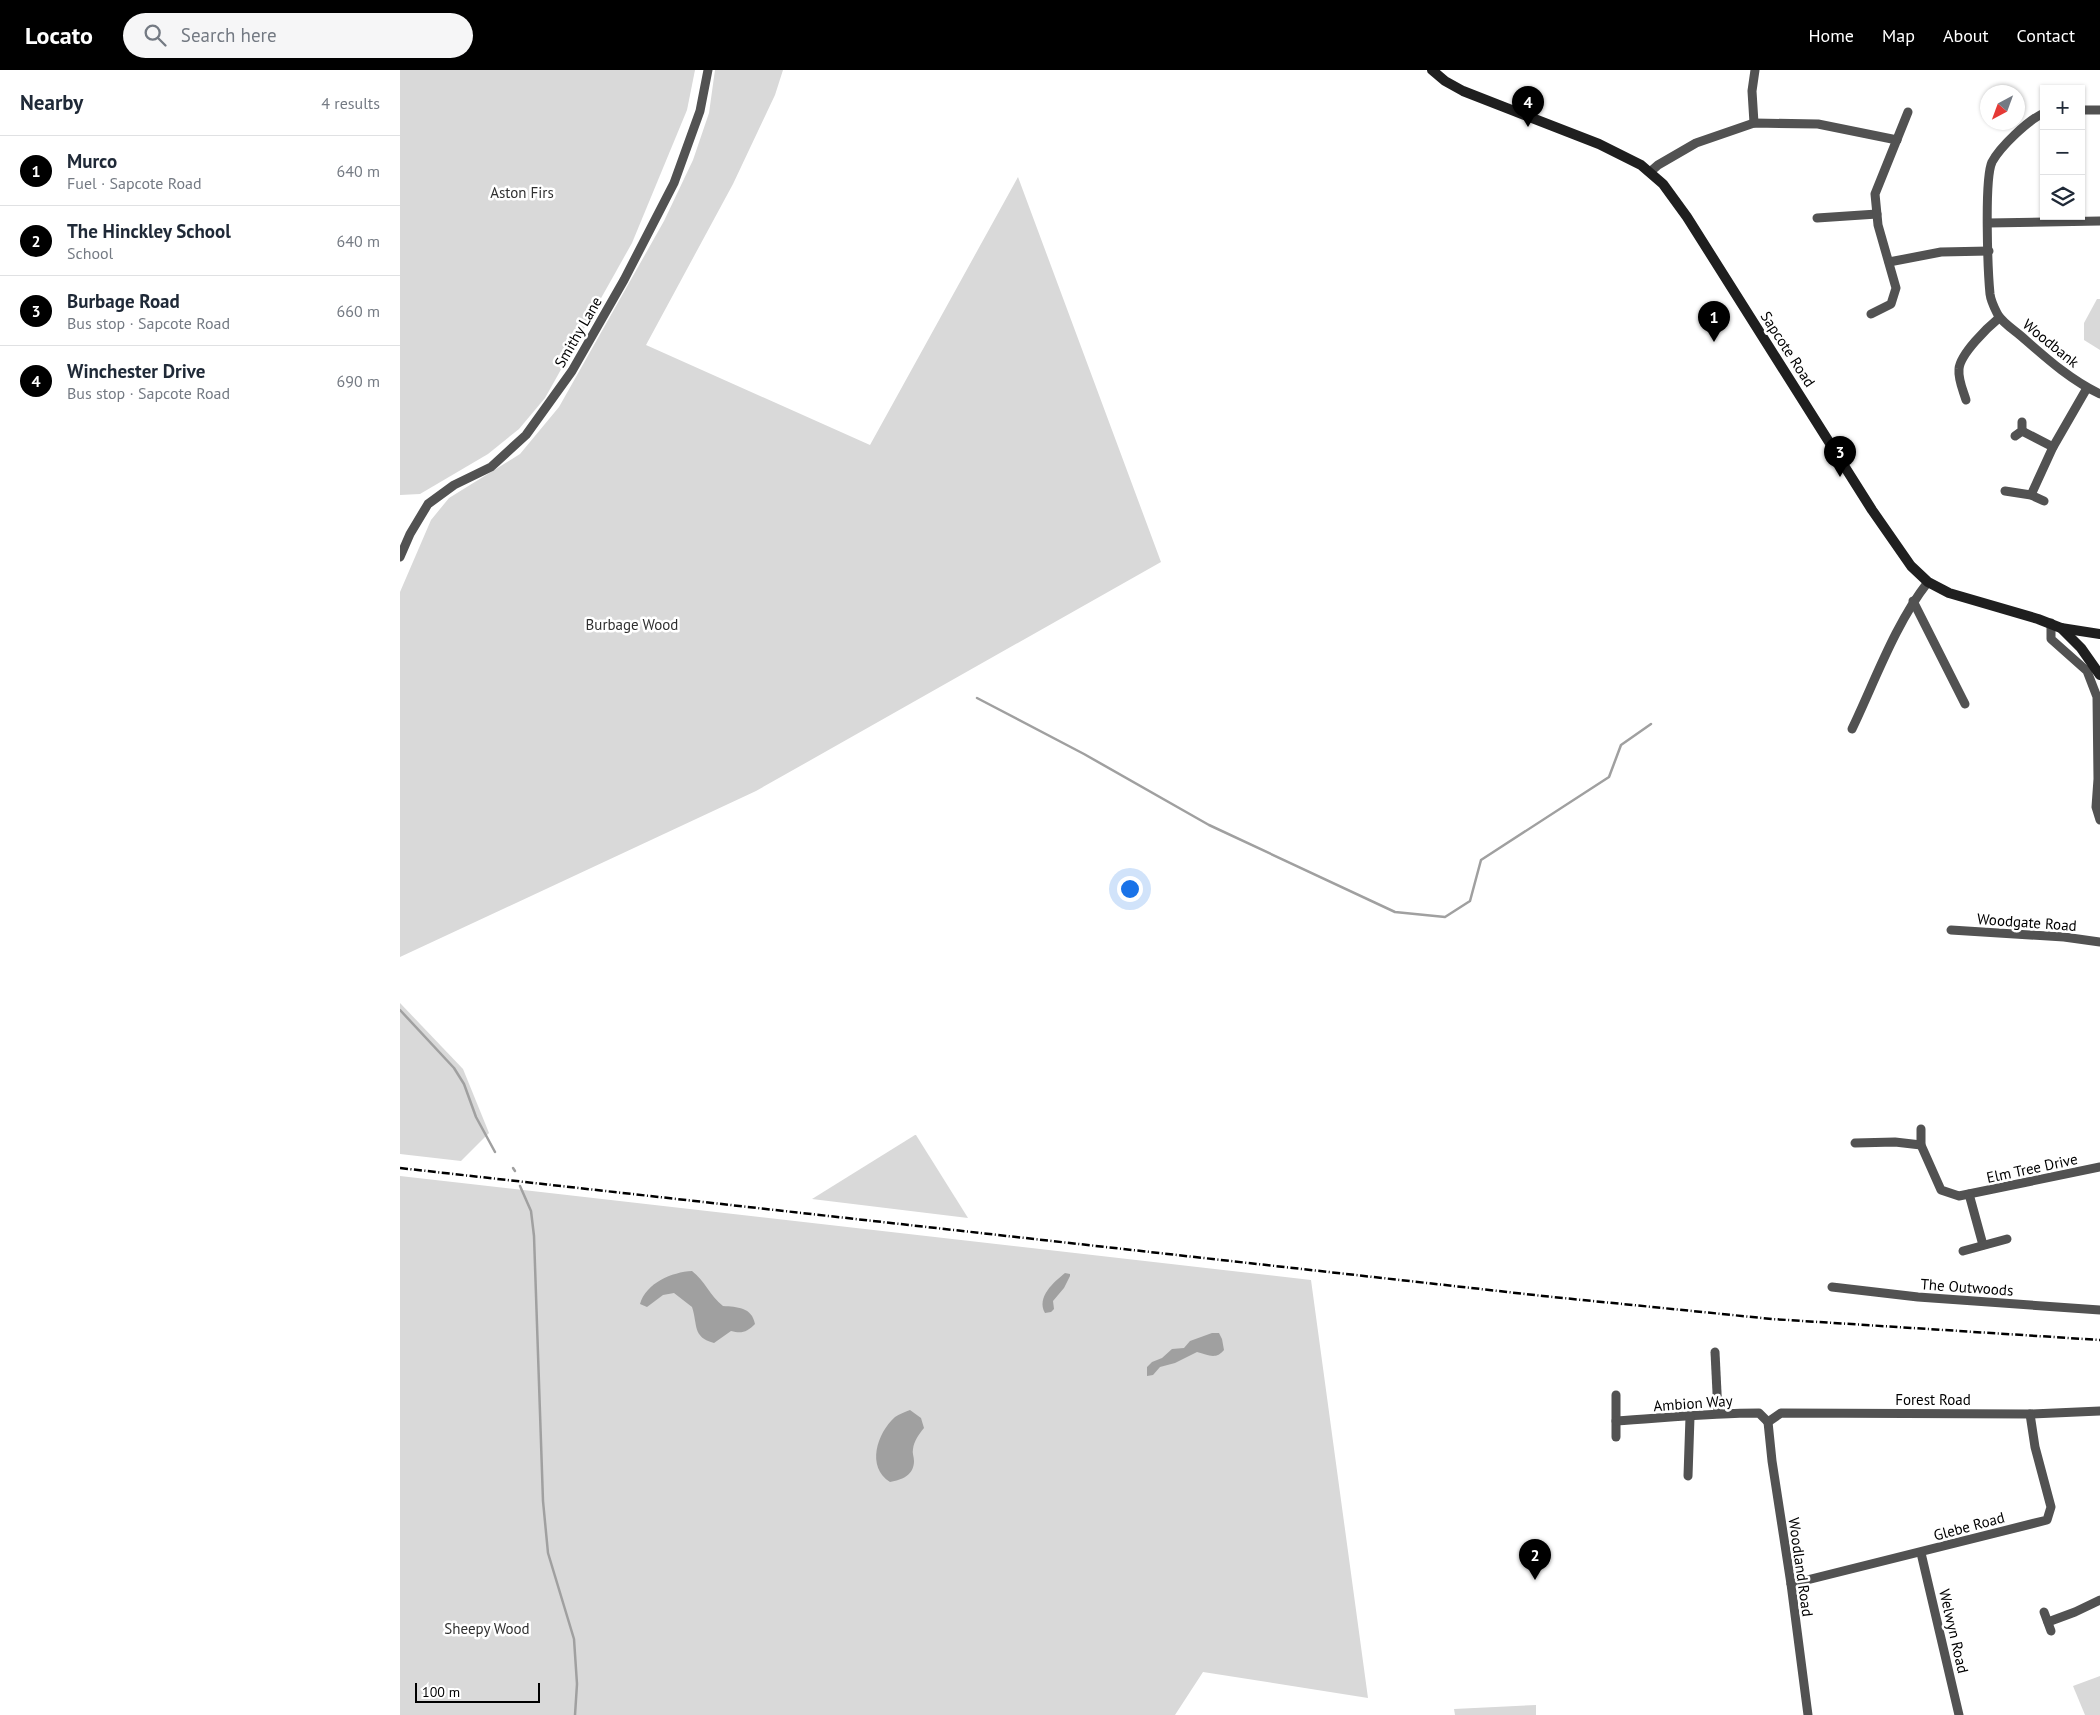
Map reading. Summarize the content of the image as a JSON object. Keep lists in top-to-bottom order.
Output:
{
  "streets": {
    "main road": ["Sapcote Road"],
    "street": [
      "Smithy Lane",
      "Woodbank",
      "Woodgate Road",
      "Elm Tree Drive",
      "The Outwoods",
      "Forest Road",
      "Ambion Way",
      "Glebe Road",
      "Woodland Road",
      "Welwyn Road"
    ]
  },
  "crossings": [
    ["Forest Road", "Ambion Way"],
    ["Forest Road", "Glebe Road"],
    ["Forest Road", "Woodland Road"],
    ["Ambion Way", "Woodland Road"],
    ["Glebe Road", "Woodland Road"],
    ["Glebe Road", "Welwyn Road"]
  ],
  "parks": ["Aston Firs", "Burbage Wood", "Sheepy Wood"],
  "scale_bar": "100 m",
  "north": "bottom left",
  "page": {
    "header": "Locato",
    "search": "Search here",
    "nav": [
      "Home",
      "Map",
      "About",
      "Contact"
    ],
    "heading": ["Nearby", "4 results"],
    "map_buttons": ["+", "−"],
    "pins": [
      "4",
      "1",
      "3",
      "2"
    ],
    "list": [
      {
        "mark": "1",
        "name": "Murco",
        "note": "Fuel · Sapcote Road",
        "value": "640 m"
      },
      {
        "mark": "2",
        "name": "The Hinckley School",
        "note": "School",
        "value": "640 m"
      },
      {
        "mark": "3",
        "name": "Burbage Road",
        "note": "Bus stop · Sapcote Road",
        "value": "660 m"
      },
      {
        "mark": "4",
        "name": "Winchester Drive",
        "note": "Bus stop · Sapcote Road",
        "value": "690 m"
      }
    ],
    "scale": "100 m"
  }
}
